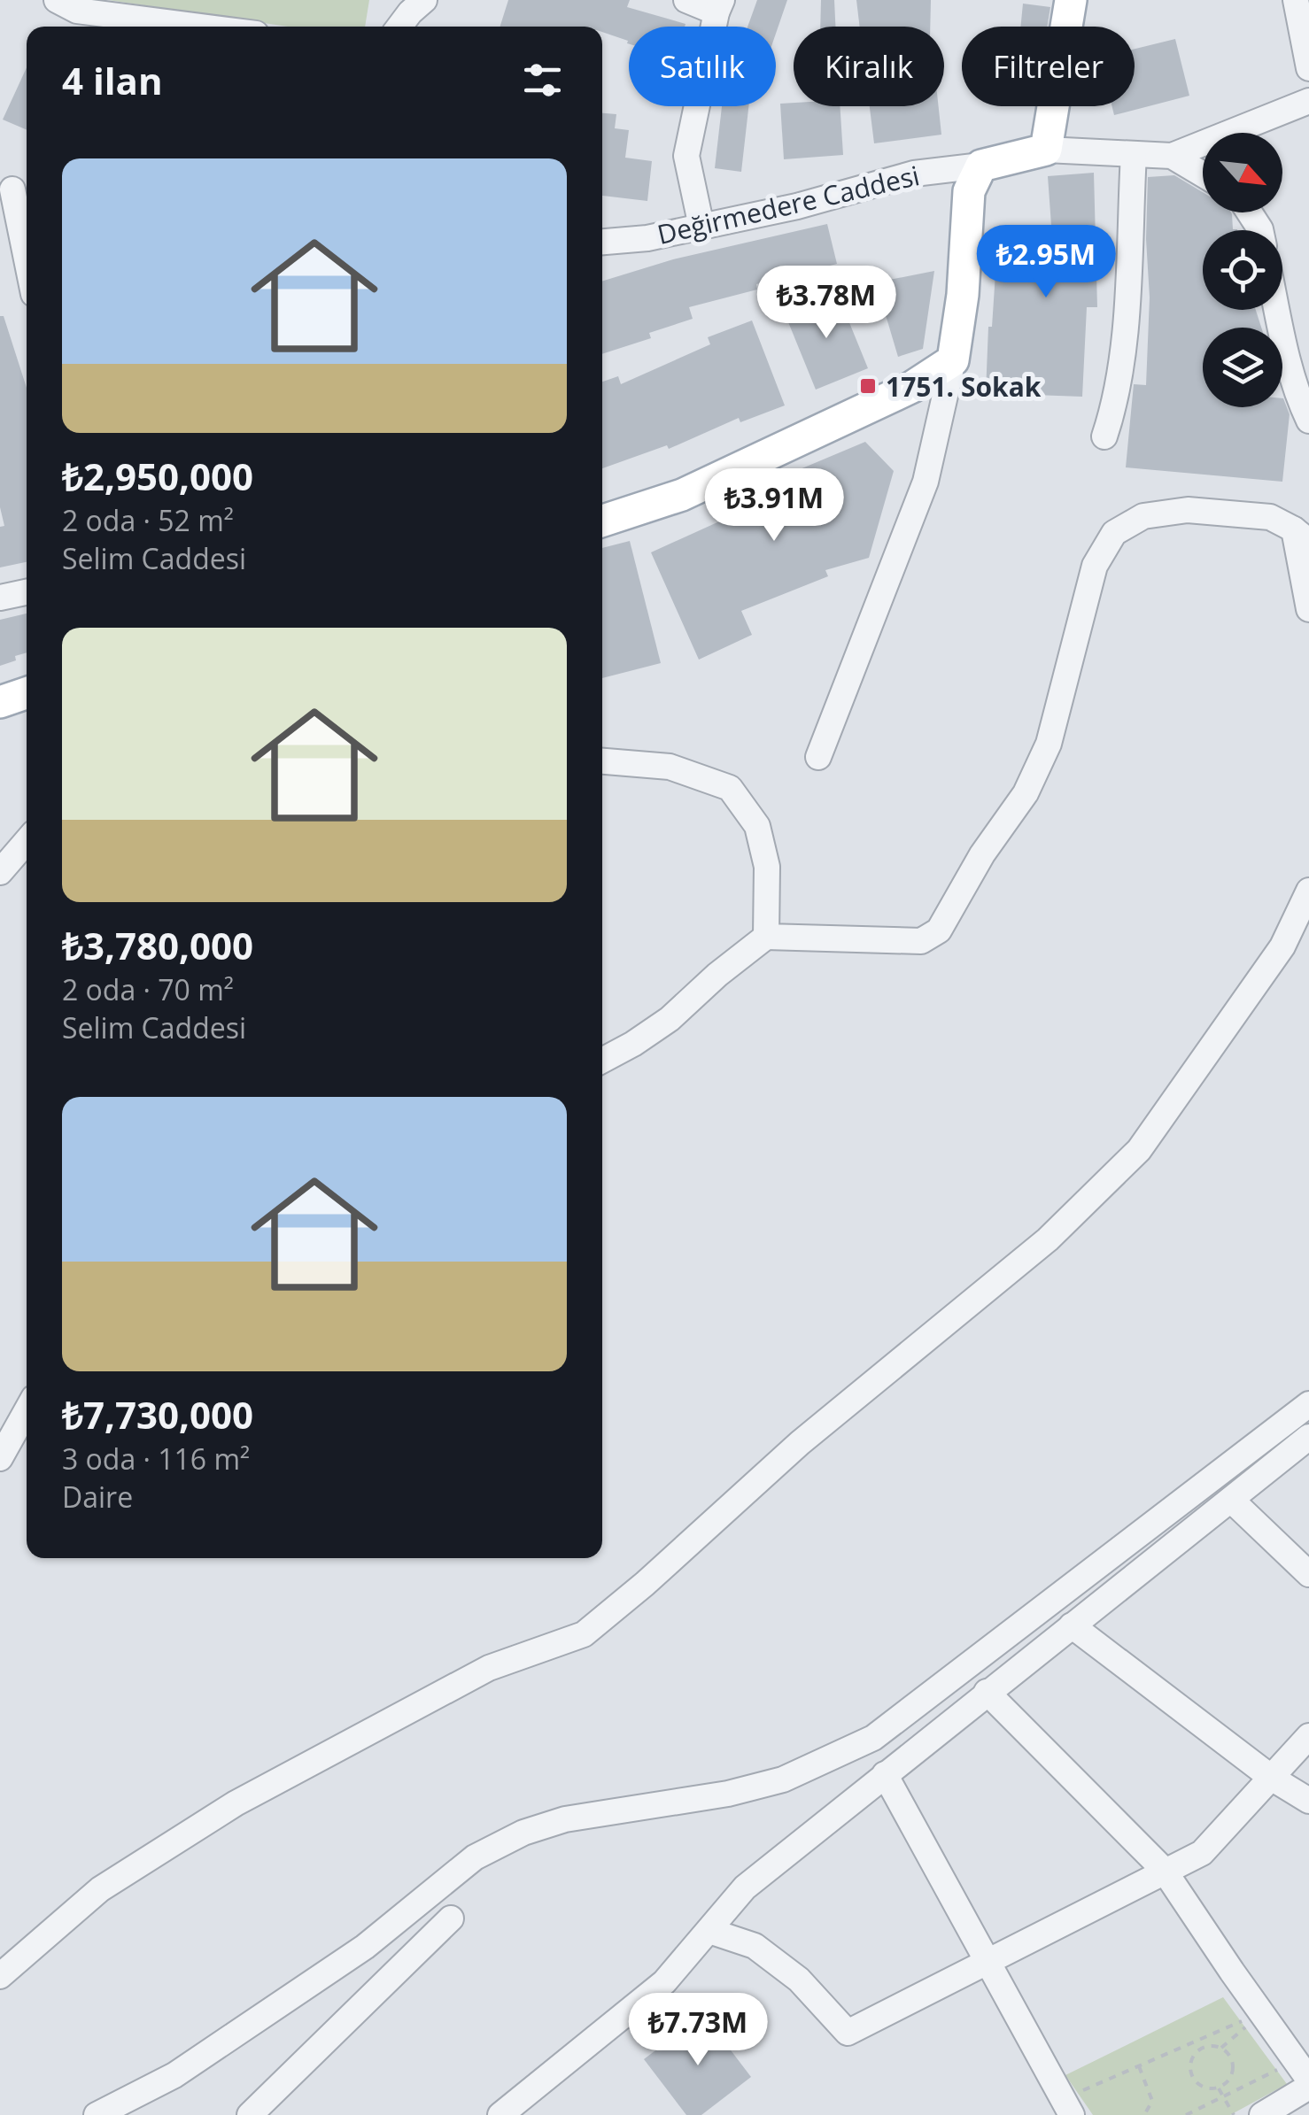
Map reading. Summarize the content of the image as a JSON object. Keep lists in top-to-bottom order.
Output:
{
  "streets": {
    "street": ["Değirmedere Caddesi"]
  },
  "places": {
    "transit": ["1751. Sokak"]
  },
  "north": "bottom right",
  "page": {
    "chip": ["Satılık", "Kiralık", "Filtreler"],
    "heading": "4 ilan",
    "list": [
      {
        "name": "₺2,950,000",
        "note": "2 oda · 52 m² · Selim Caddesi"
      },
      {
        "name": "₺3,780,000",
        "note": "2 oda · 70 m² · Selim Caddesi"
      },
      {
        "name": "₺7,730,000",
        "note": "3 oda · 116 m² · Daire"
      }
    ],
    "price": [
      "₺2.95M",
      "₺3.78M",
      "₺3.91M",
      "₺7.73M"
    ]
  }
}
